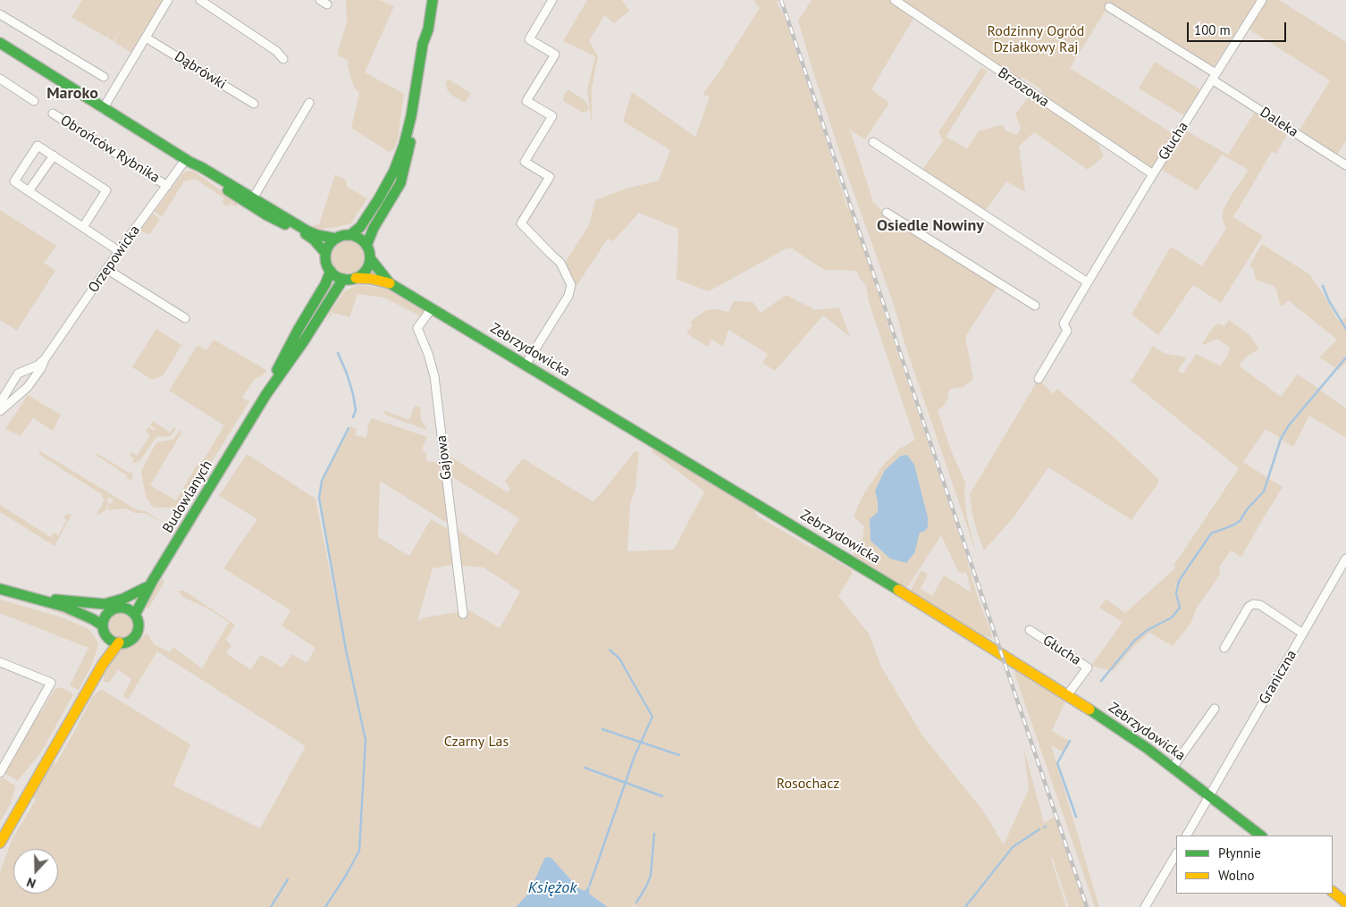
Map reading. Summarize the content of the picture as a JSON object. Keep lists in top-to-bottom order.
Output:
{
  "streets": {
    "street": [
      "Dąbrówki",
      "Brzozowa",
      "Daleka",
      "Głucha",
      "Obrońców Rybnika",
      "Orzepowicka",
      "Zebrzydowicka",
      "Gajowa",
      "Budowlanych",
      "Graniczna"
    ]
  },
  "crossings": [
    ["Brzozowa", "Głucha"],
    ["Daleka", "Głucha"],
    ["Głucha", "Zebrzydowicka"],
    ["Obrońców Rybnika", "Orzepowicka"],
    ["Zebrzydowicka", "Gajowa"],
    ["Zebrzydowicka", "Budowlanych"],
    ["Zebrzydowicka", "Graniczna"]
  ],
  "districts": ["Maroko", "Osiedle Nowiny"],
  "water": ["Księżok"],
  "parks": ["Rodzinny Ogród Działkowy Raj", "Czarny Las", "Rosochacz"],
  "legend": ["Płynnie", "Wolno"],
  "scale_bar": "100 m",
  "north": "bottom"
}
